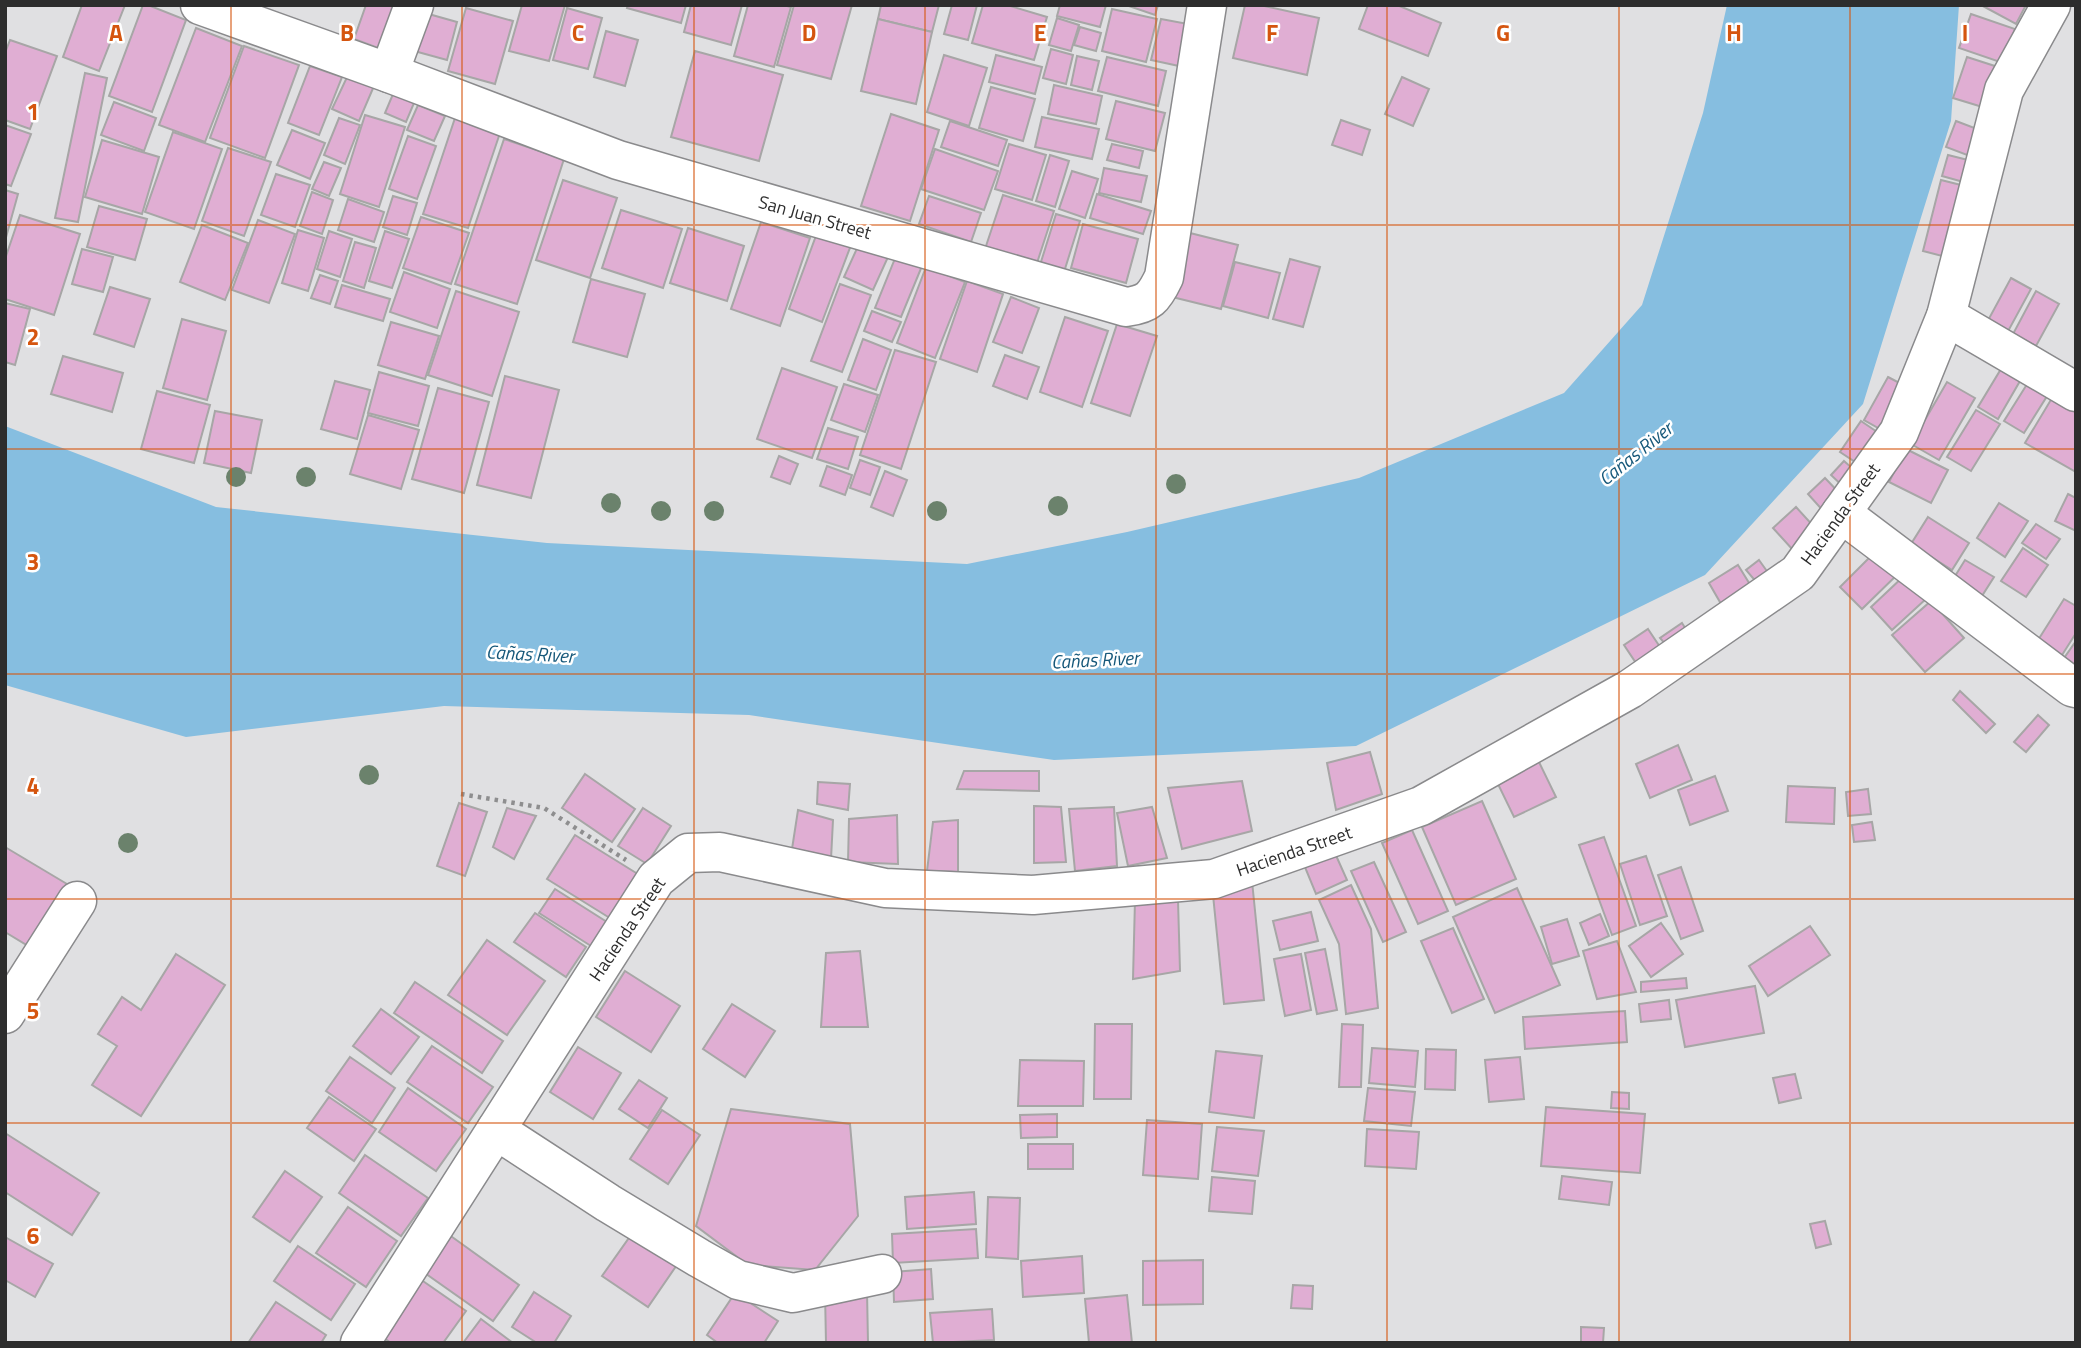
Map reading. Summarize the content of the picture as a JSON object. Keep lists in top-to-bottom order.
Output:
{
  "streets": {
    "street": ["San Juan Street", "Hacienda Street"]
  },
  "water": ["Cañas River"],
  "grid": {
    "columns": [
      "A",
      "B",
      "C",
      "D",
      "E",
      "F",
      "G",
      "H",
      "I"
    ],
    "rows": [
      "1",
      "2",
      "3",
      "4",
      "5",
      "6"
    ]
  }
}
